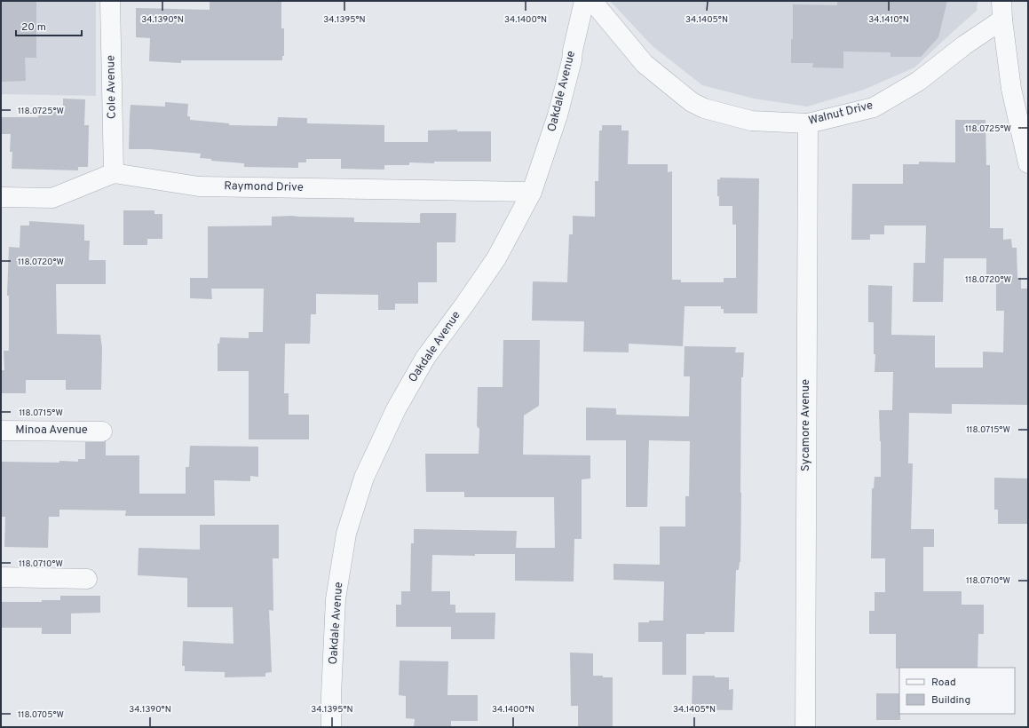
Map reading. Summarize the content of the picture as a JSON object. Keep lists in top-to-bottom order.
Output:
{
  "streets": {
    "street": [
      "Cole Avenue",
      "Oakdale Avenue",
      "Walnut Drive",
      "Raymond Drive",
      "Sycamore Avenue",
      "Minoa Avenue"
    ]
  },
  "crossings": [
    ["Cole Avenue", "Raymond Drive"],
    ["Oakdale Avenue", "Raymond Drive"],
    ["Walnut Drive", "Sycamore Avenue"]
  ],
  "legend": ["Road", "Building"],
  "scale_bar": "20 m",
  "coordinates": [
    "34.1390°N",
    "34.1395°N",
    "34.1400°N",
    "34.1405°N",
    "34.1410°N",
    "118.0725°W",
    "118.0720°W",
    "118.0715°W",
    "118.0710°W",
    "118.0705°W"
  ]
}
